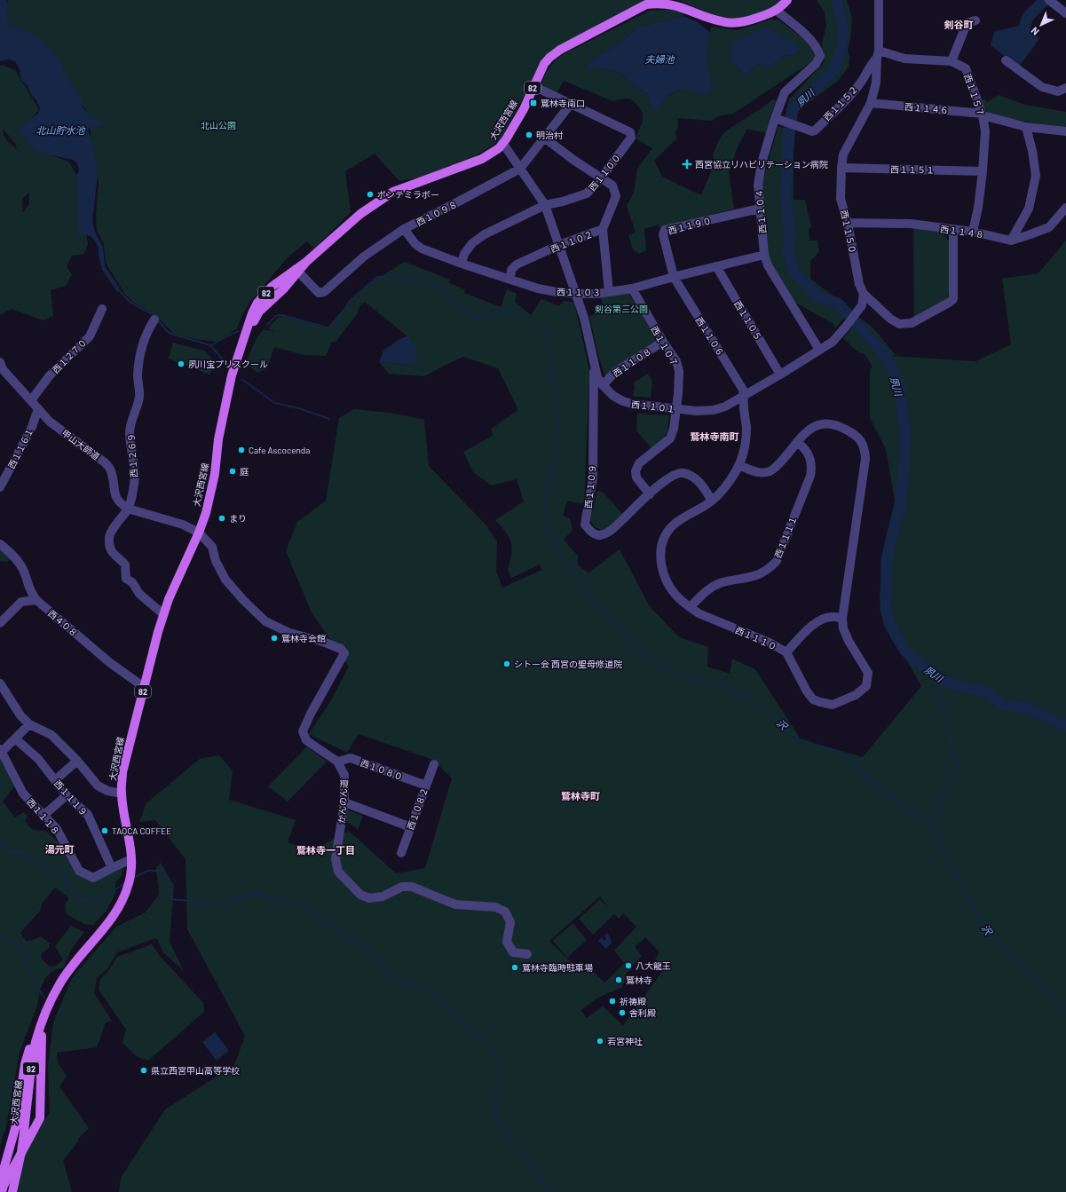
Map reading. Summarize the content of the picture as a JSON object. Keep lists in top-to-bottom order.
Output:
{
  "streets": {
    "main road": ["82", "大沢西宮線"],
    "street": [
      "西１１５７",
      "西１１５２",
      "西１１４６",
      "西１１５１",
      "西１１００",
      "西１１０４",
      "西１０９８",
      "西１１９０",
      "西１１５０",
      "西１１４８",
      "西１１０２",
      "西１１０３",
      "西１１０５",
      "西１１０６",
      "西１１０７",
      "西１２７０",
      "西１１０８",
      "西１１０１",
      "甲山大師道",
      "西１１６１",
      "西１２６９",
      "西１１０９",
      "西１１１１",
      "西４０８",
      "西１１１０",
      "西１０８０",
      "西１１１９",
      "かんのん道",
      "西１０８２",
      "西１１１８"
    ]
  },
  "crossings": [
    ["西１１５７", "西１１５２"],
    ["西１１５７", "西１１４６"],
    ["西１１５７", "西１１５１"],
    ["西１１５７", "西１１５０"],
    ["西１１５７", "西１１４８"],
    ["西１１５２", "西１１０４"],
    ["西１１５２", "西１１５０"],
    ["西１１４６", "西１１５０"],
    ["大沢西宮線", "西１１００"],
    ["大沢西宮線", "西１１０４"],
    ["大沢西宮線", "西１０９８"],
    ["大沢西宮線", "西１１０１"],
    ["大沢西宮線", "西４０８"],
    ["大沢西宮線", "西１１１８"],
    ["西１１５１", "西１１５０"],
    ["西１１００", "西１０９８"],
    ["西１１００", "西１１０３"],
    ["西１１００", "西１１０１"],
    ["西１１０４", "西１１９０"],
    ["西１１０４", "西１１０３"],
    ["西１１０４", "西１１０１"],
    ["西１０９８", "西１１０３"],
    ["西１０９８", "西１１０１"],
    ["西１１９０", "西１１０３"],
    ["西１１９０", "西１１０６"],
    ["西１１５０", "西１１４８"],
    ["西１１５０", "西１１０１"],
    ["西１１０２", "西１１０３"],
    ["西１１０２", "西１１０１"],
    ["西１１０３", "西１１０５"],
    ["西１１０３", "西１１０６"],
    ["西１１０３", "西１１０７"],
    ["西１１０３", "西１１０１"],
    ["西１１０５", "西１１０１"],
    ["西１１０６", "西１１０１"],
    ["西１１０６", "西１１１０"],
    ["西１１０７", "西１１０８"],
    ["西１１０７", "西１１０１"],
    ["西１１０７", "西１１０９"],
    ["西１２７０", "甲山大師道"],
    ["西１１０８", "西１１０１"],
    ["西１１０１", "西１１０９"],
    ["西１１０１", "西１１１０"],
    ["甲山大師道", "西１１６１"],
    ["甲山大師道", "西１２６９"],
    ["西１１１１", "西１１１０"],
    ["西１０８０", "かんのん道"],
    ["西１０８０", "西１０８２"],
    ["西１１１９", "西１１１８"]
  ],
  "districts": [
    "剣谷町",
    "鷲林寺南町",
    "鷲林寺町",
    "湯元町",
    "鷲林寺一丁目"
  ],
  "water": [
    "夫婦池",
    "夙川",
    "北山貯水池",
    "沢"
  ],
  "parks": ["北山公園", "剣谷第三公園"],
  "places": {
    "transit": ["鷲林寺南口"],
    "other": [
      "明治村",
      "ポンテミラボー",
      "夙川宝プリスクール",
      "Cafe Ascocenda",
      "庭",
      "まり",
      "鷲林寺会館",
      "シトー会 西宮の聖母修道院",
      "TAOCA COFFEE",
      "八大龍王",
      "鷲林寺臨時駐車場",
      "鷲林寺",
      "祈祷殿",
      "舎利殿",
      "若宮神社",
      "県立西宮甲山高等学校"
    ],
    "health": ["西宮協立リハビリテーション病院"]
  },
  "north": "bottom left"
}
